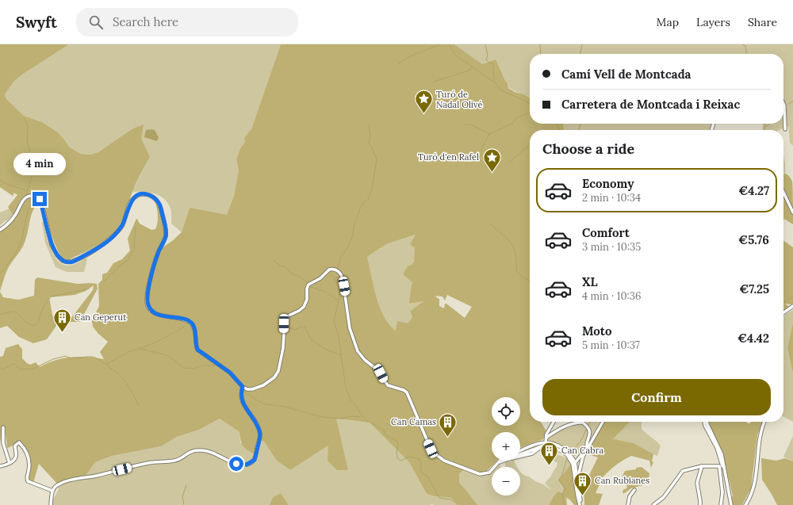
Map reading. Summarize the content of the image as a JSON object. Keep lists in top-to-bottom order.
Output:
{
  "places": {
    "place": ["Turó de Nadal Olivé", "Turó d'en Rafel"],
    "building": [
      "Can Geperut",
      "Can Camas",
      "Can Cabra",
      "Can Rubianes"
    ]
  },
  "page": {
    "header": "Swyft",
    "search": "Search here",
    "nav": ["Map", "Layers", "Share"],
    "banner": ["Camí Vell de Montcada", "Carretera de Montcada i Reixac"],
    "heading": "Choose a ride",
    "bubble": "4 min",
    "list": [
      {
        "name": "Economy",
        "note": "2 min · 10:34",
        "value": "€4.27"
      },
      {
        "name": "Comfort",
        "note": "3 min · 10:35",
        "value": "€5.76"
      },
      {
        "name": "XL",
        "note": "4 min · 10:36",
        "value": "€7.25"
      },
      {
        "name": "Moto",
        "note": "5 min · 10:37",
        "value": "€4.42"
      }
    ],
    "buttons": "Confirm",
    "map_buttons": ["+", "−"]
  }
}
